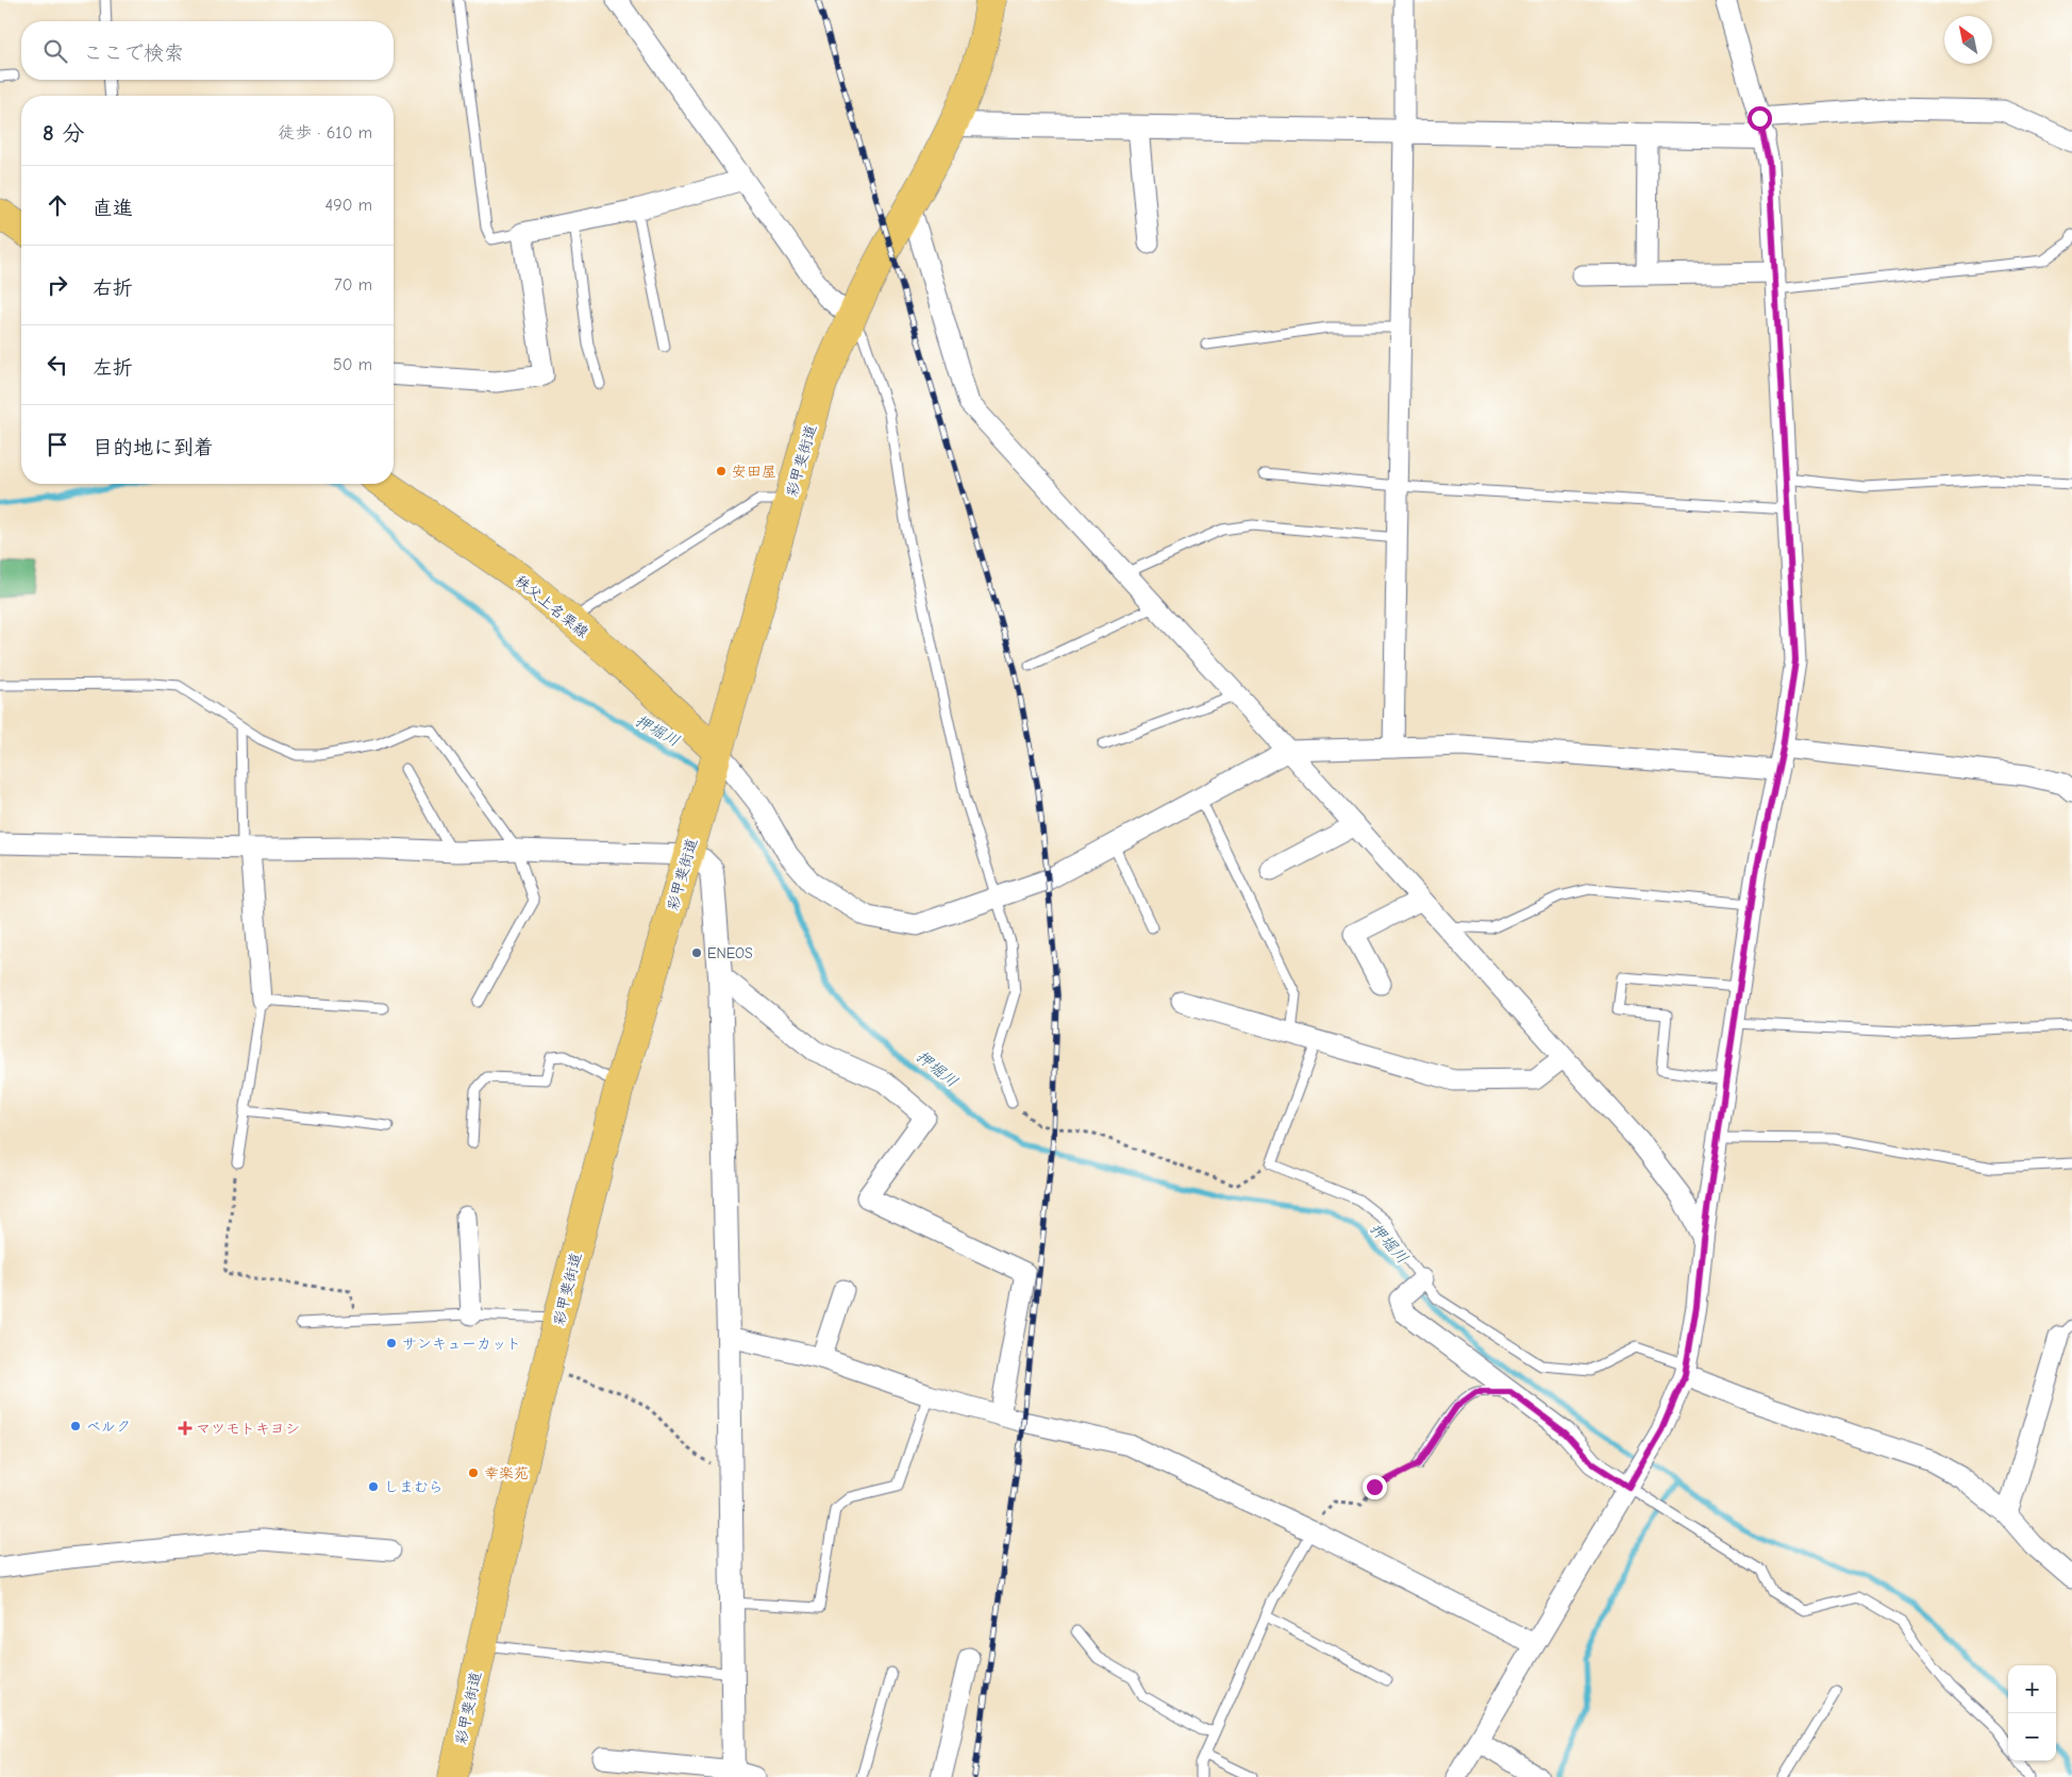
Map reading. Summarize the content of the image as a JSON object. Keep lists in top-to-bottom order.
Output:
{
  "streets": {
    "main road": ["彩甲斐街道", "秩父上名栗線"]
  },
  "crossings": [
    ["彩甲斐街道", "秩父上名栗線"]
  ],
  "water": ["押堀川"],
  "places": {
    "other": [
      "安田屋",
      "ENEOS",
      "サンキューカット",
      "ベルク",
      "幸楽苑",
      "しまむら"
    ],
    "health": ["マツモトキヨシ"]
  },
  "north": "top left",
  "page": {
    "search": "ここで検索",
    "heading": ["8 分", "徒歩 · 610 m"],
    "list": [
      ["直進", "490 m"],
      ["右折", "70 m"],
      ["左折", "50 m"],
      "目的地に到着"
    ],
    "map_buttons": ["+", "−"]
  }
}
